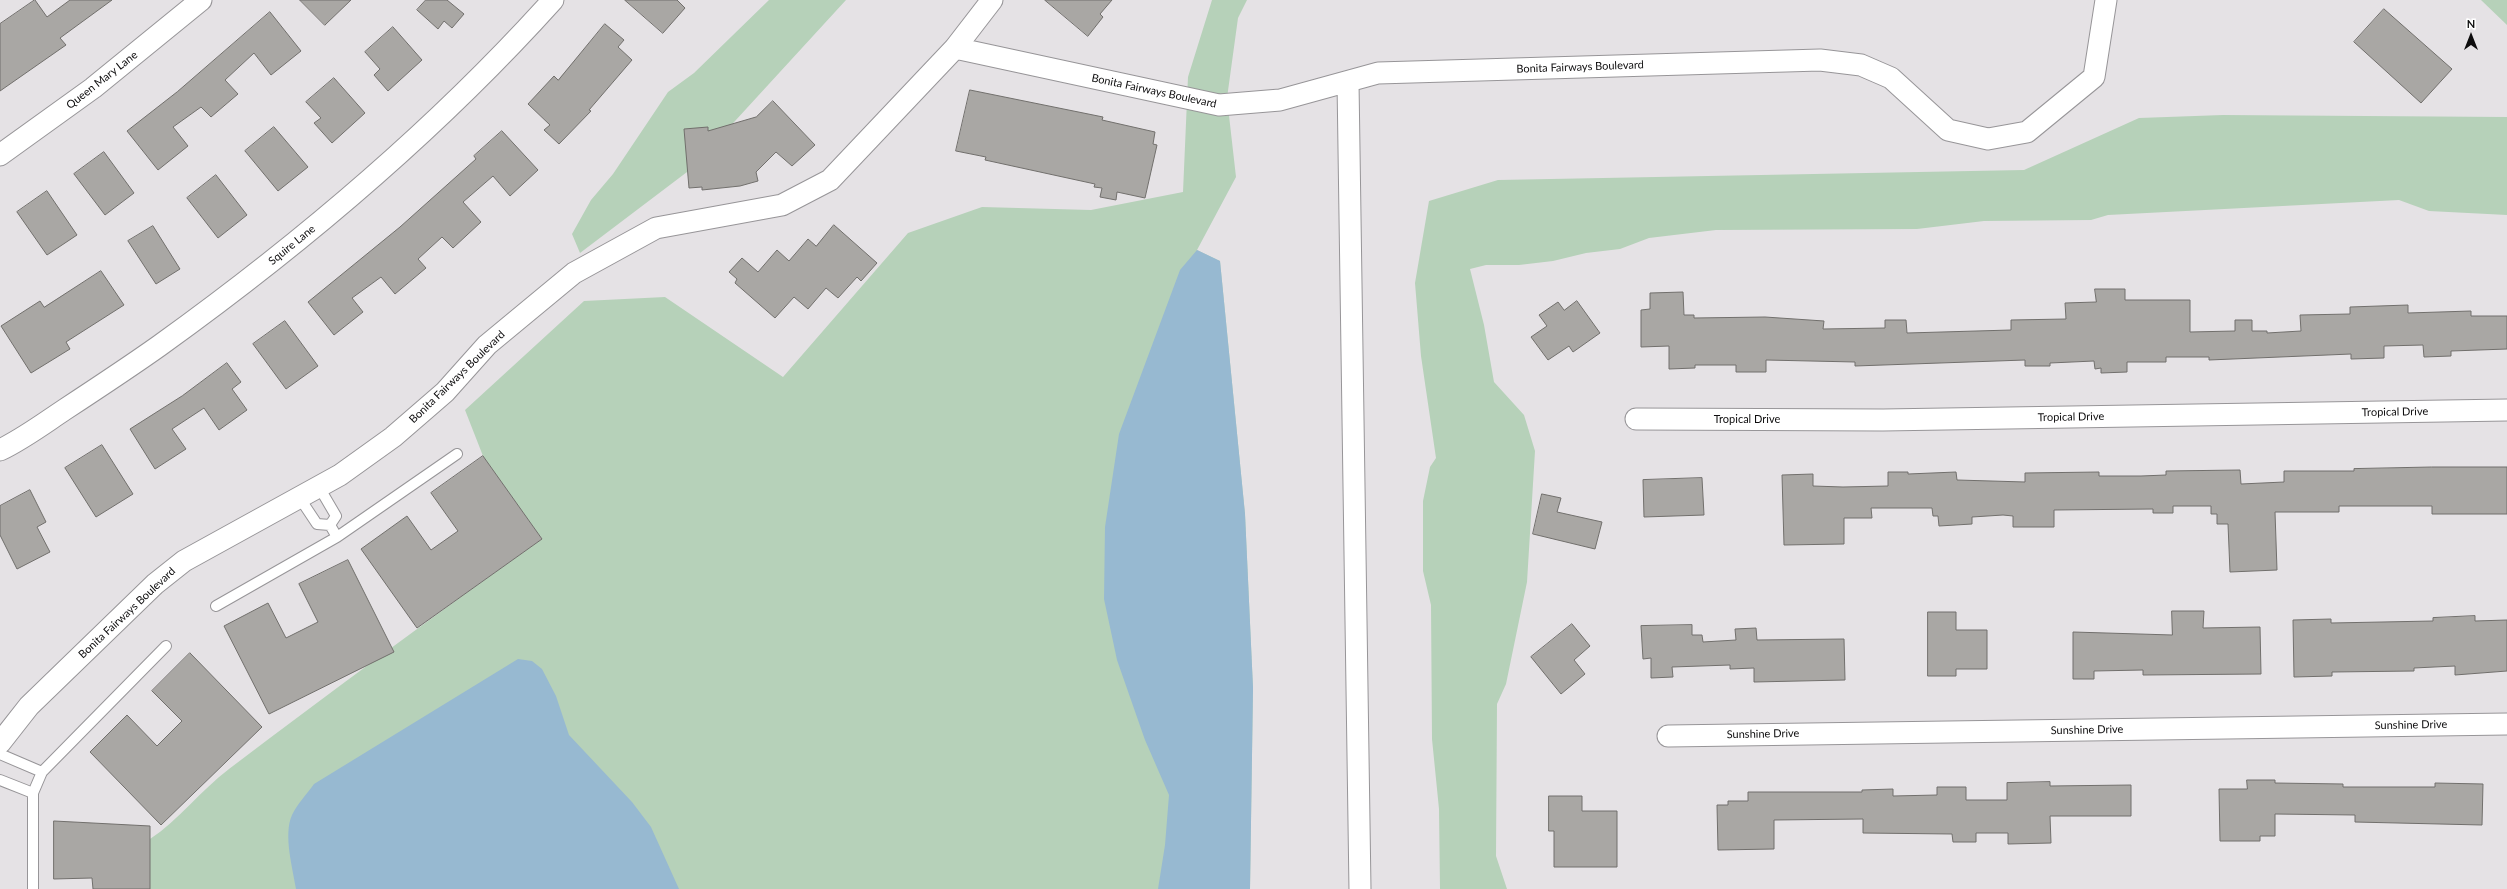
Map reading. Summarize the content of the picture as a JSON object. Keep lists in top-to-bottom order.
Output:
{
  "streets": {
    "street": [
      "Bonita Fairways Boulevard",
      "Queen Mary Lane",
      "Squire Lane",
      "Tropical Drive",
      "Sunshine Drive"
    ]
  },
  "north": "top"
}
